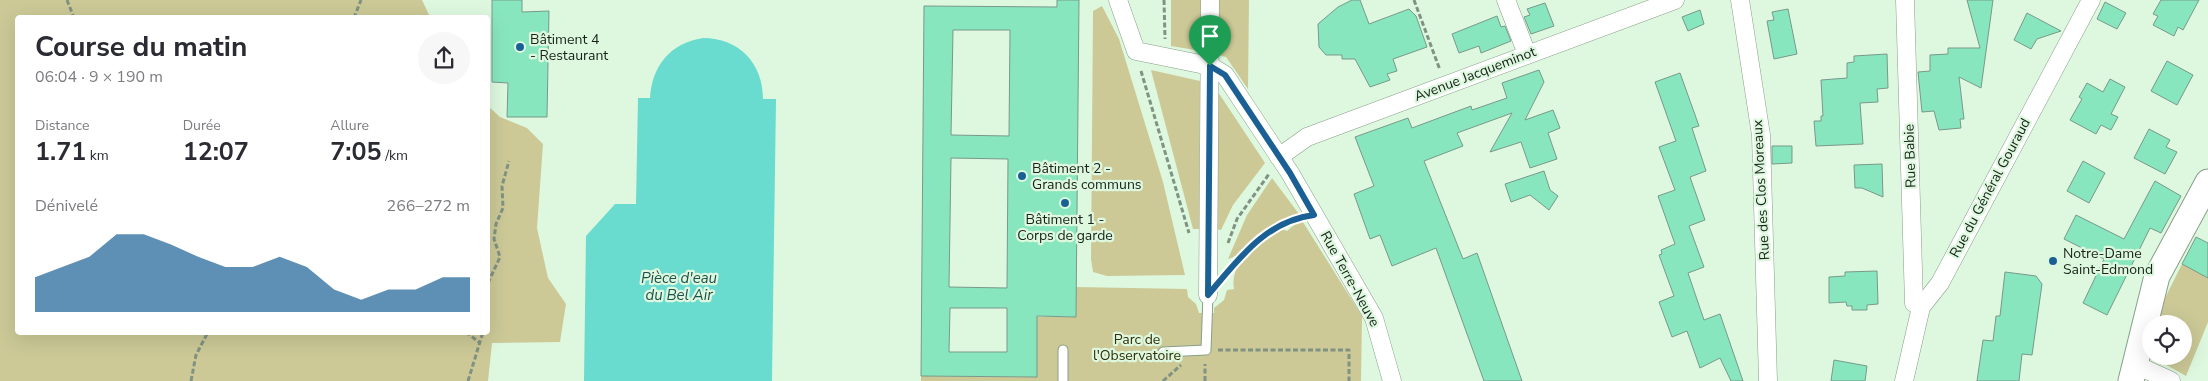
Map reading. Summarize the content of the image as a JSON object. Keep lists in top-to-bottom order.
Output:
{
  "streets": {
    "street": [
      "Avenue Jacqueminot",
      "Rue Babie",
      "Rue du Général Gouraud",
      "Rue des Clos Moreaux",
      "Rue Terre-Neuve"
    ]
  },
  "crossings": [
    ["Avenue Jacqueminot", "Rue Terre-Neuve"],
    ["Rue Babie", "Rue du Général Gouraud"]
  ],
  "water": ["Pièce d'eau du Bel Air"],
  "parks": ["Parc de l'Observatoire"],
  "places": [
    "Bâtiment 4 - Restaurant",
    "Bâtiment 2 - Grands communs",
    "Bâtiment 1 - Corps de garde",
    "Notre-Dame Saint-Edmond"
  ],
  "page": {
    "heading": ["Course du matin", "06:04 · 9 × 190 m"],
    "stats": [
      ["Distance", "1.71 km"],
      ["Durée", "12:07"],
      ["Allure", "7:05 /km"]
    ],
    "chart": ["Dénivelé", "266–272 m"]
  }
}
